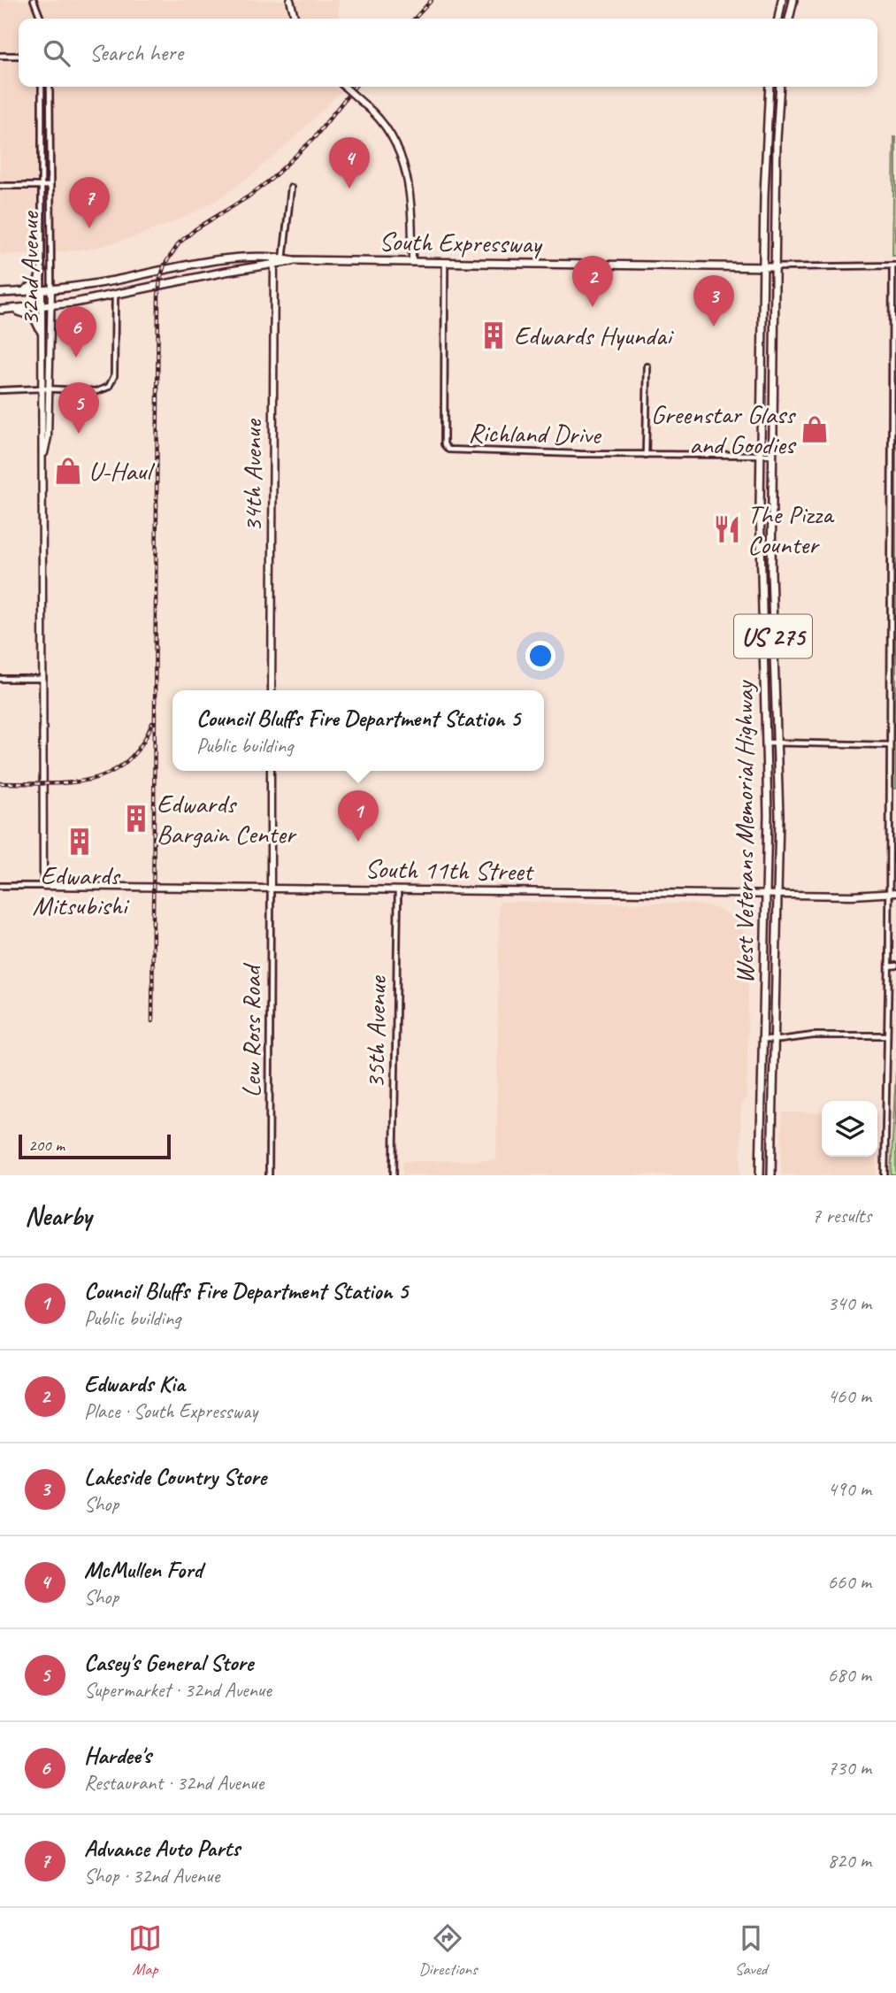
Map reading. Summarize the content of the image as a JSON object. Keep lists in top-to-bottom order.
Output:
{
  "streets": {
    "main road": ["South Expressway", "US 275", "West Veterans Memorial Highway"],
    "street": [
      "32nd Avenue",
      "Richland Drive",
      "34th Avenue",
      "South 11th Street",
      "Lew Ross Road",
      "35th Avenue"
    ]
  },
  "crossings": [
    ["South Expressway", "32nd Avenue"],
    ["South Expressway", "Richland Drive"],
    ["South Expressway", "34th Avenue"],
    ["South Expressway", "US 275"],
    ["South Expressway", "West Veterans Memorial Highway"],
    ["32nd Avenue", "South 11th Street"],
    ["Richland Drive", "West Veterans Memorial Highway"],
    ["US 275", "West Veterans Memorial Highway"],
    ["West Veterans Memorial Highway", "South 11th Street"],
    ["South 11th Street", "Lew Ross Road"],
    ["South 11th Street", "35th Avenue"]
  ],
  "places": {
    "building": ["Edwards Hyundai", "Edwards Bargain Center", "Edwards Mitsubishi"],
    "shop": ["Greenstar Glass and Goodies", "U-Haul"],
    "restaurant": ["The Pizza Counter"]
  },
  "scale_bar": "200 m",
  "page": {
    "search": "Search here",
    "pins": [
      "4",
      "7",
      "2",
      "3",
      "6",
      "5",
      "1"
    ],
    "popup": ["Council Bluffs Fire Department Station 5", "Public building"],
    "scale": "200 m",
    "heading": ["Nearby", "7 results"],
    "list": [
      {
        "mark": "1",
        "name": "Council Bluffs Fire Department Station 5",
        "note": "Public building",
        "value": "340 m"
      },
      {
        "mark": "2",
        "name": "Edwards Kia",
        "note": "Place · South Expressway",
        "value": "460 m"
      },
      {
        "mark": "3",
        "name": "Lakeside Country Store",
        "note": "Shop",
        "value": "490 m"
      },
      {
        "mark": "4",
        "name": "McMullen Ford",
        "note": "Shop",
        "value": "660 m"
      },
      {
        "mark": "5",
        "name": "Casey's General Store",
        "note": "Supermarket · 32nd Avenue",
        "value": "680 m"
      },
      {
        "mark": "6",
        "name": "Hardee's",
        "note": "Restaurant · 32nd Avenue",
        "value": "730 m"
      },
      {
        "mark": "7",
        "name": "Advance Auto Parts",
        "note": "Shop · 32nd Avenue",
        "value": "820 m"
      }
    ],
    "nav": ["Map", "Directions", "Saved"]
  }
}
